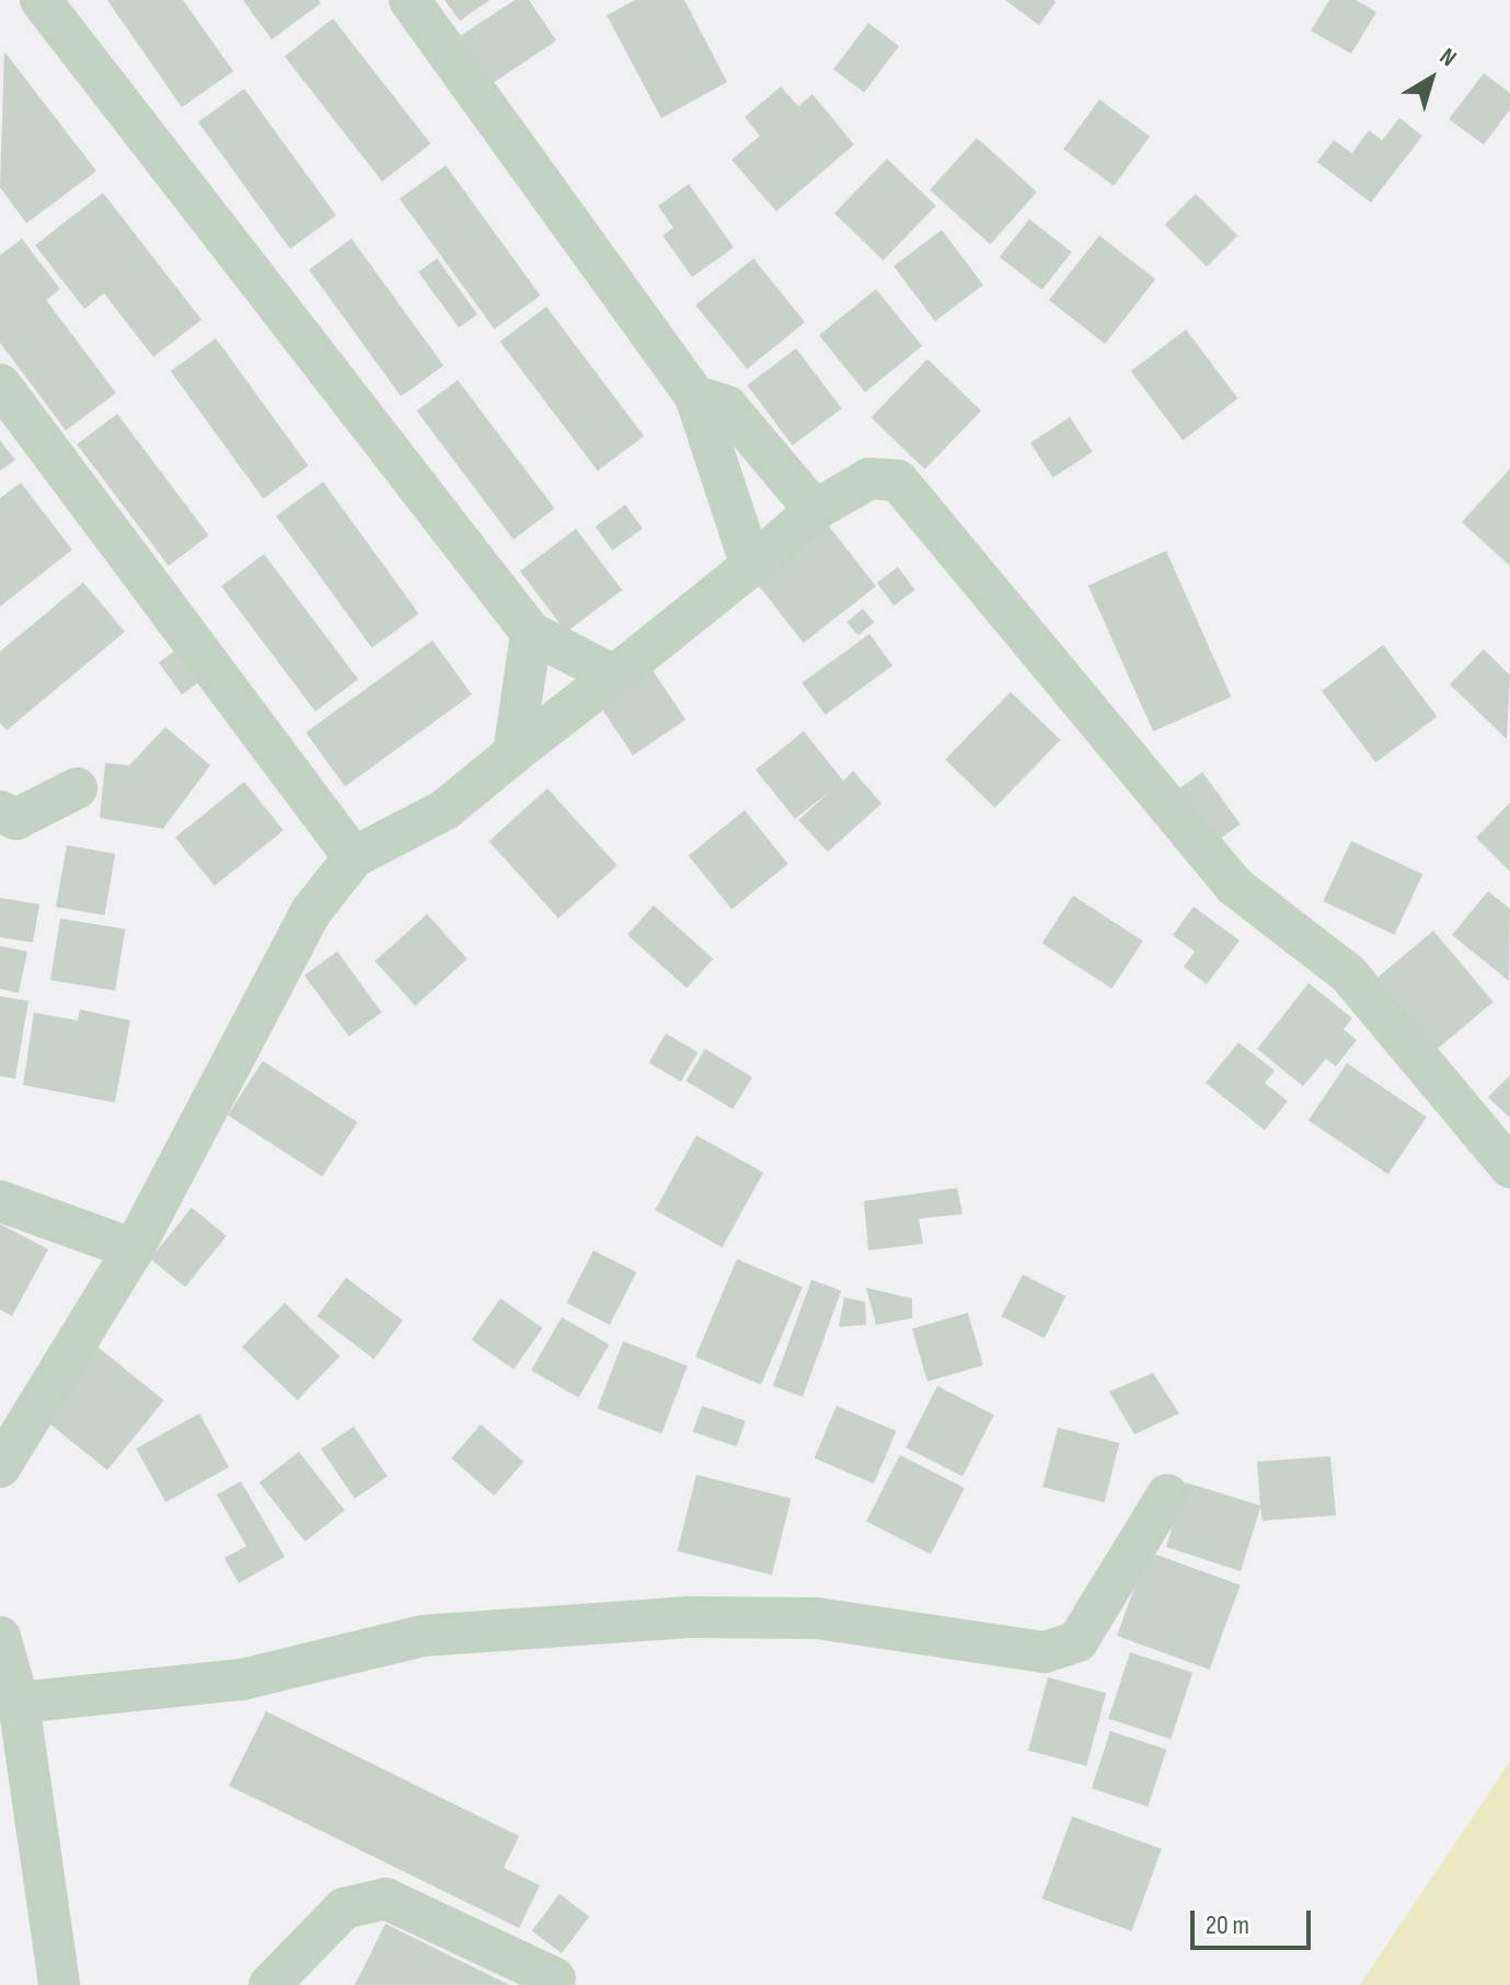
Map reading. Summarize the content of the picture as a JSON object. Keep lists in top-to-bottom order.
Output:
{
  "scale_bar": "20 m",
  "north": "top right"
}
